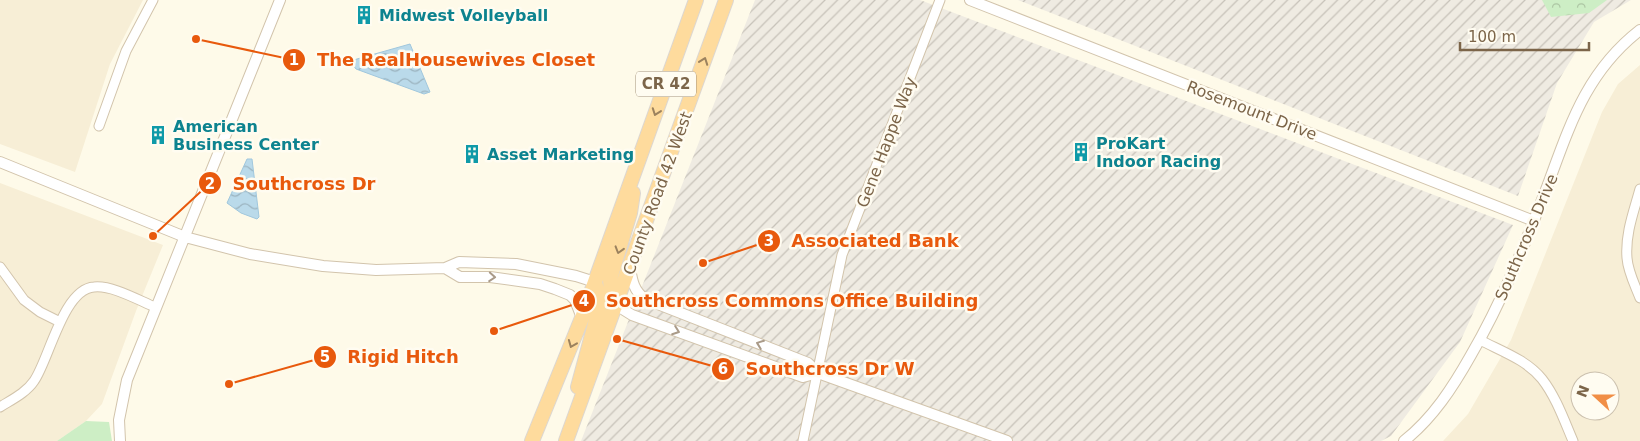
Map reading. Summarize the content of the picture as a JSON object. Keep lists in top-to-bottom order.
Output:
{
  "streets": {
    "highway": ["CR 42", "County Road 42 West"],
    "street": ["Rosemount Drive", "Gene Happe Way", "Southcross Drive"]
  },
  "crossings": [
    ["Rosemount Drive", "Southcross Drive"]
  ],
  "places": {
    "building": [
      "Midwest Volleyball",
      "American Business Center",
      "ProKart Indoor Racing",
      "Asset Marketing"
    ],
    "other": [
      "The RealHousewives Closet",
      "Southcross Dr",
      "Associated Bank",
      "Southcross Commons Office Building",
      "Southcross Dr W",
      "Rigid Hitch"
    ]
  },
  "scale_bar": "100 m",
  "north": "left"
}
